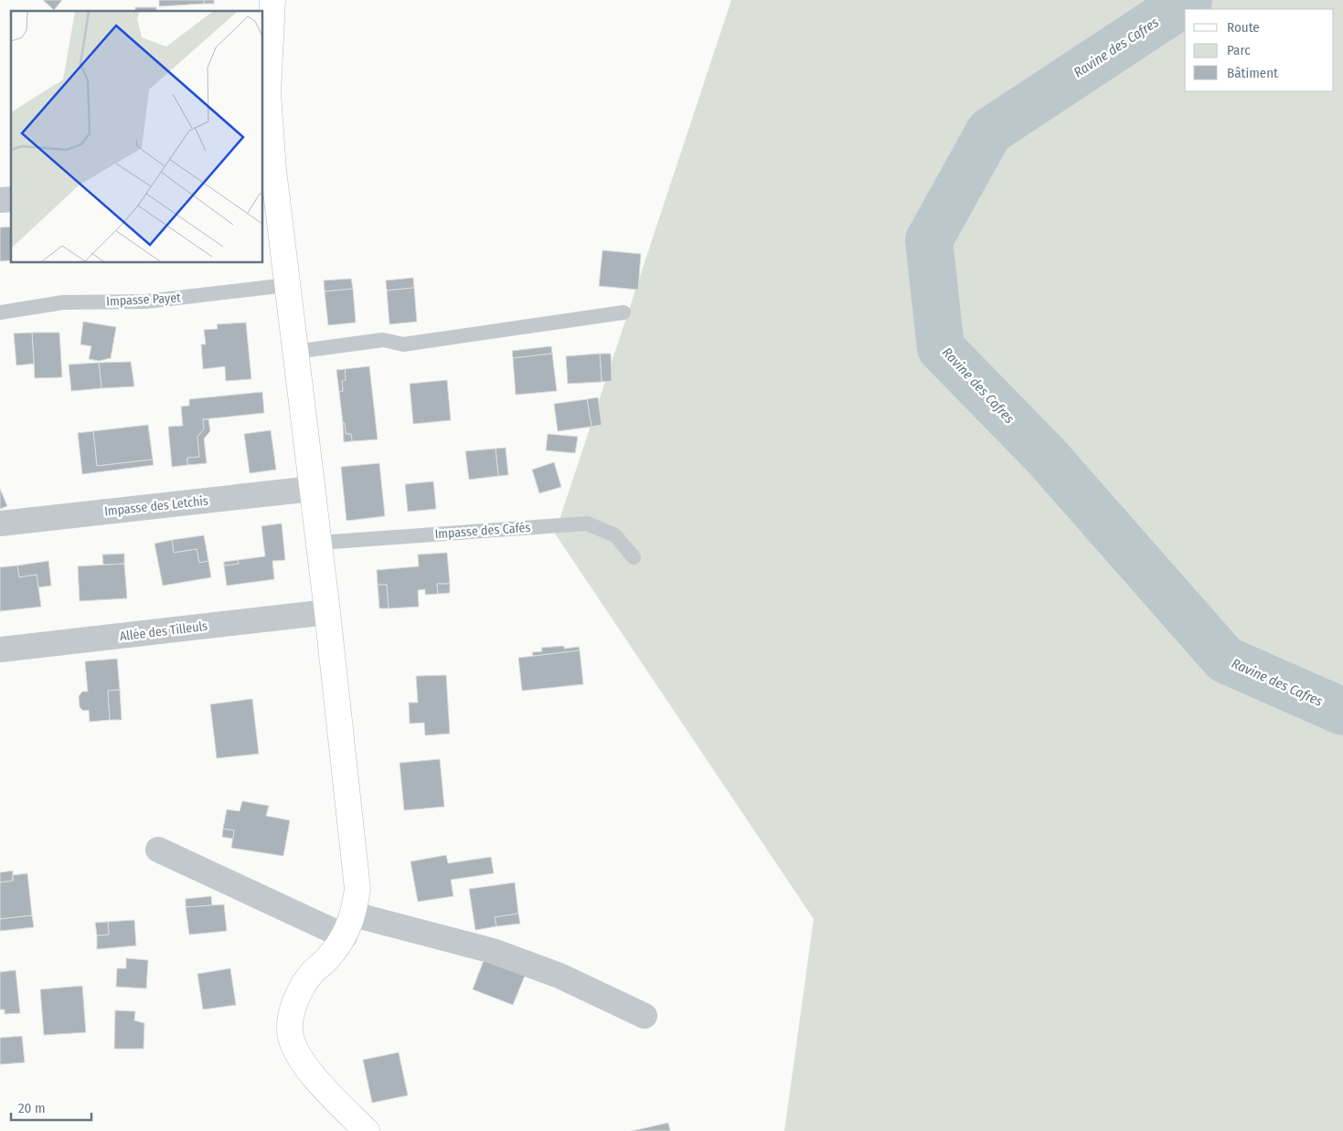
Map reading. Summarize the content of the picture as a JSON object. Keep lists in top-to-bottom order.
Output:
{
  "streets": {
    "street": ["Impasse des Letchis", "Allée des Tilleuls"],
    "lane": ["Impasse Payet", "Impasse des Cafés"]
  },
  "water": ["Ravine des Cafres"],
  "legend": ["Route", "Parc", "Bâtiment"],
  "scale_bar": "20 m"
}
